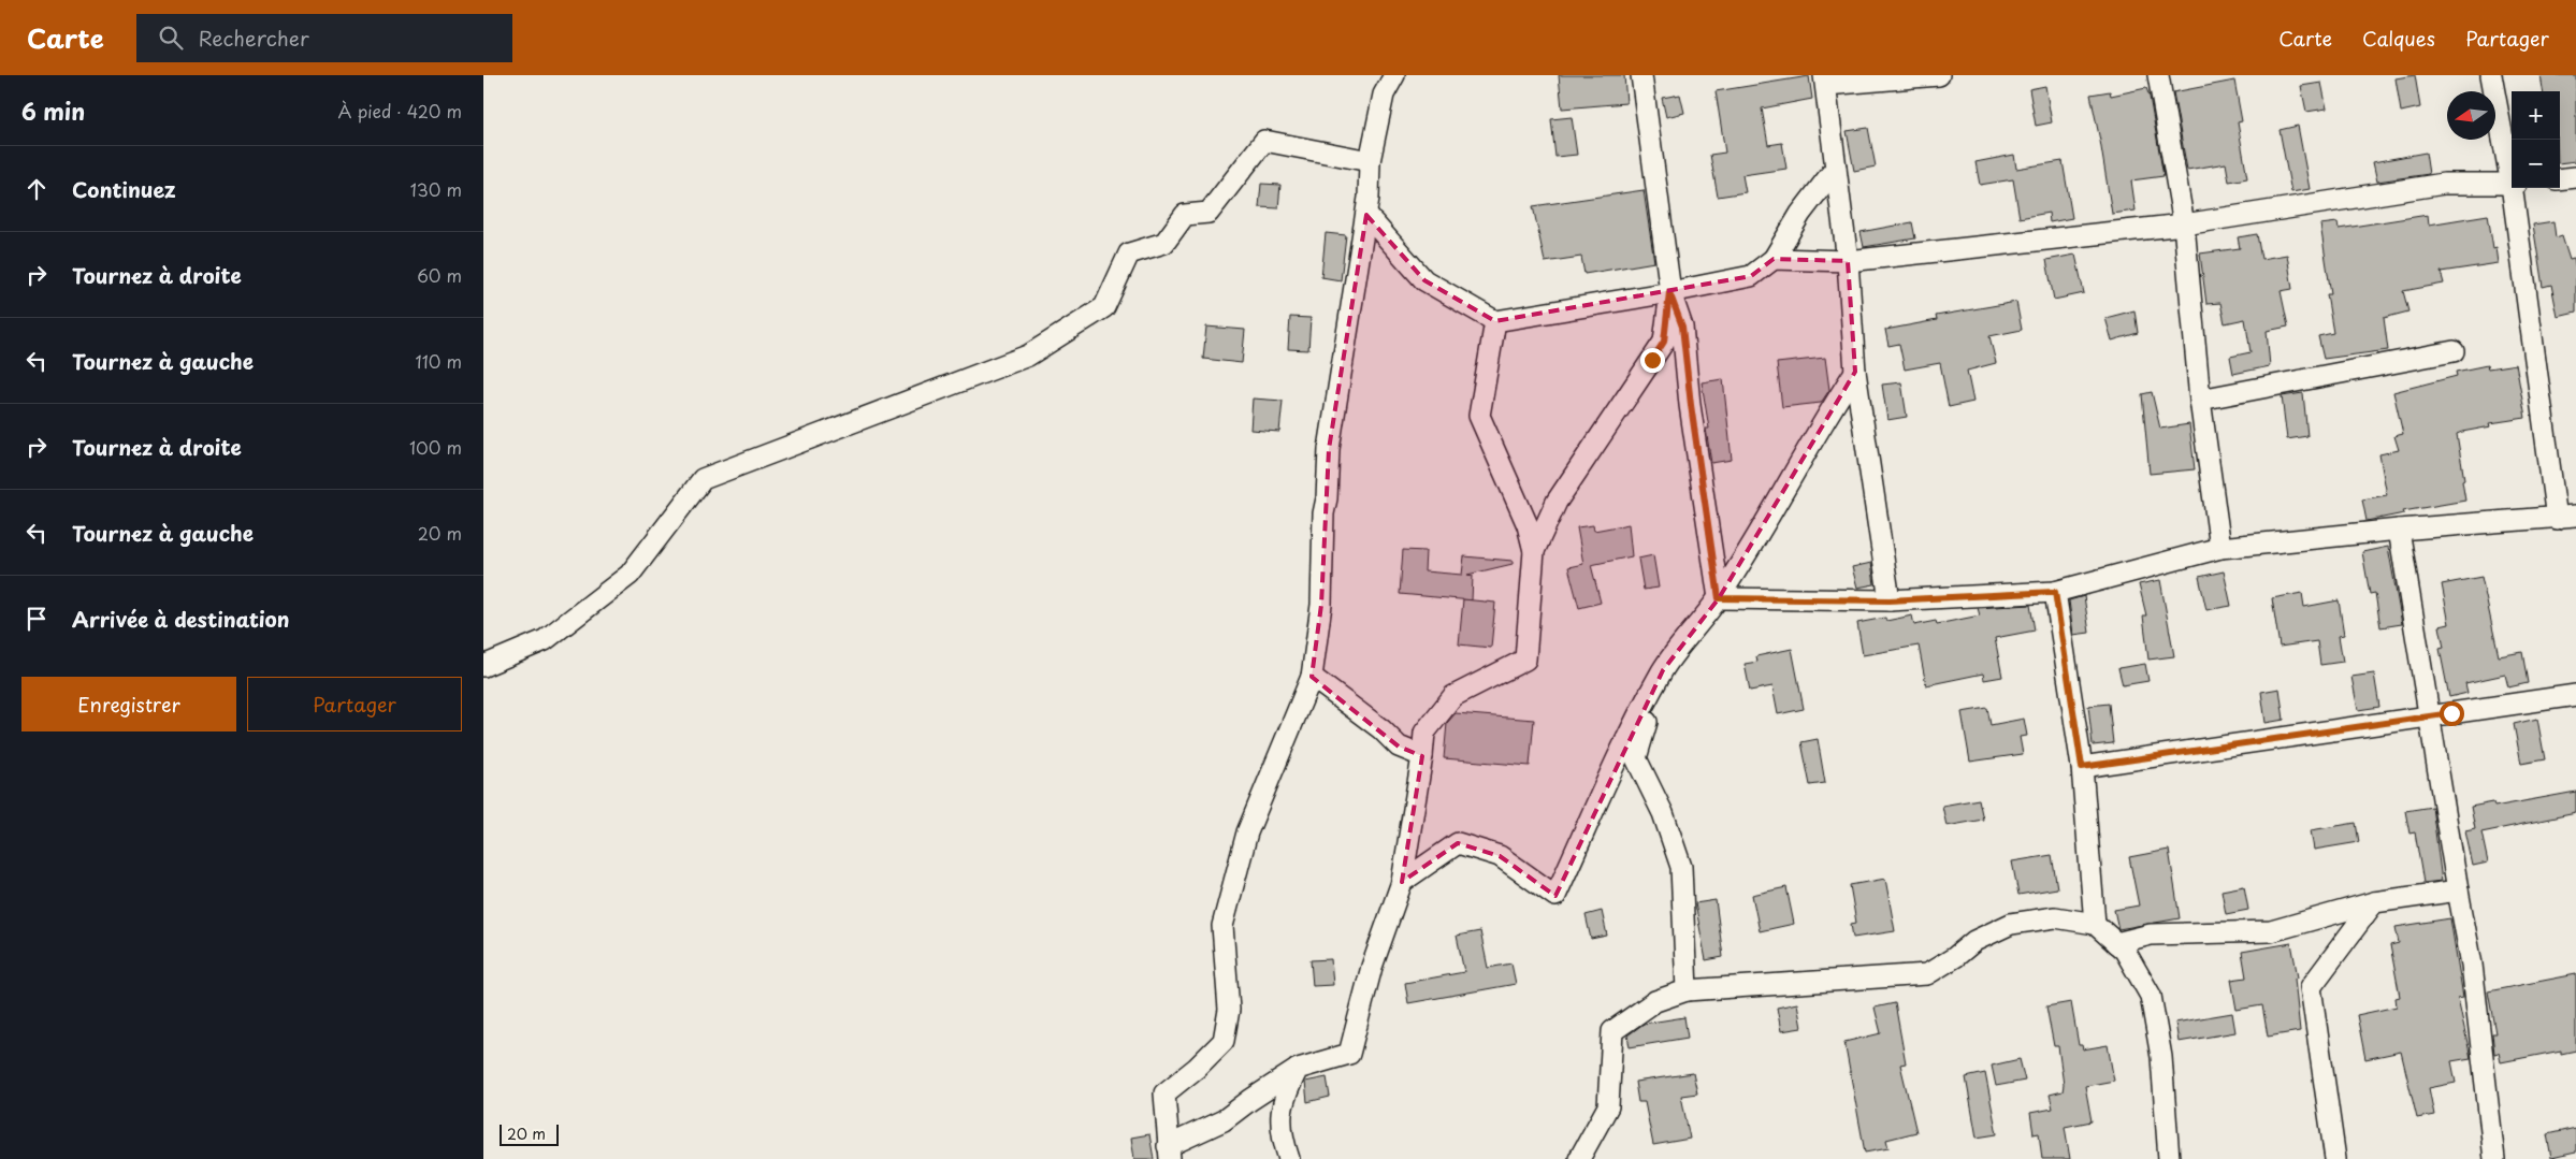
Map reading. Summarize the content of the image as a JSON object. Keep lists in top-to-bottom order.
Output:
{
  "scale_bar": "20 m",
  "north": "left",
  "page": {
    "header": "Carte",
    "search": "Rechercher",
    "nav": ["Carte", "Calques", "Partager"],
    "heading": ["6 min", "À pied · 420 m"],
    "map_buttons": ["+", "−"],
    "list": [
      ["Continuez", "130 m"],
      ["Tournez à droite", "60 m"],
      ["Tournez à gauche", "110 m"],
      ["Tournez à droite", "100 m"],
      ["Tournez à gauche", "20 m"],
      "Arrivée à destination"
    ],
    "buttons": ["Enregistrer", "Partager"],
    "scale": "20 m"
  }
}
